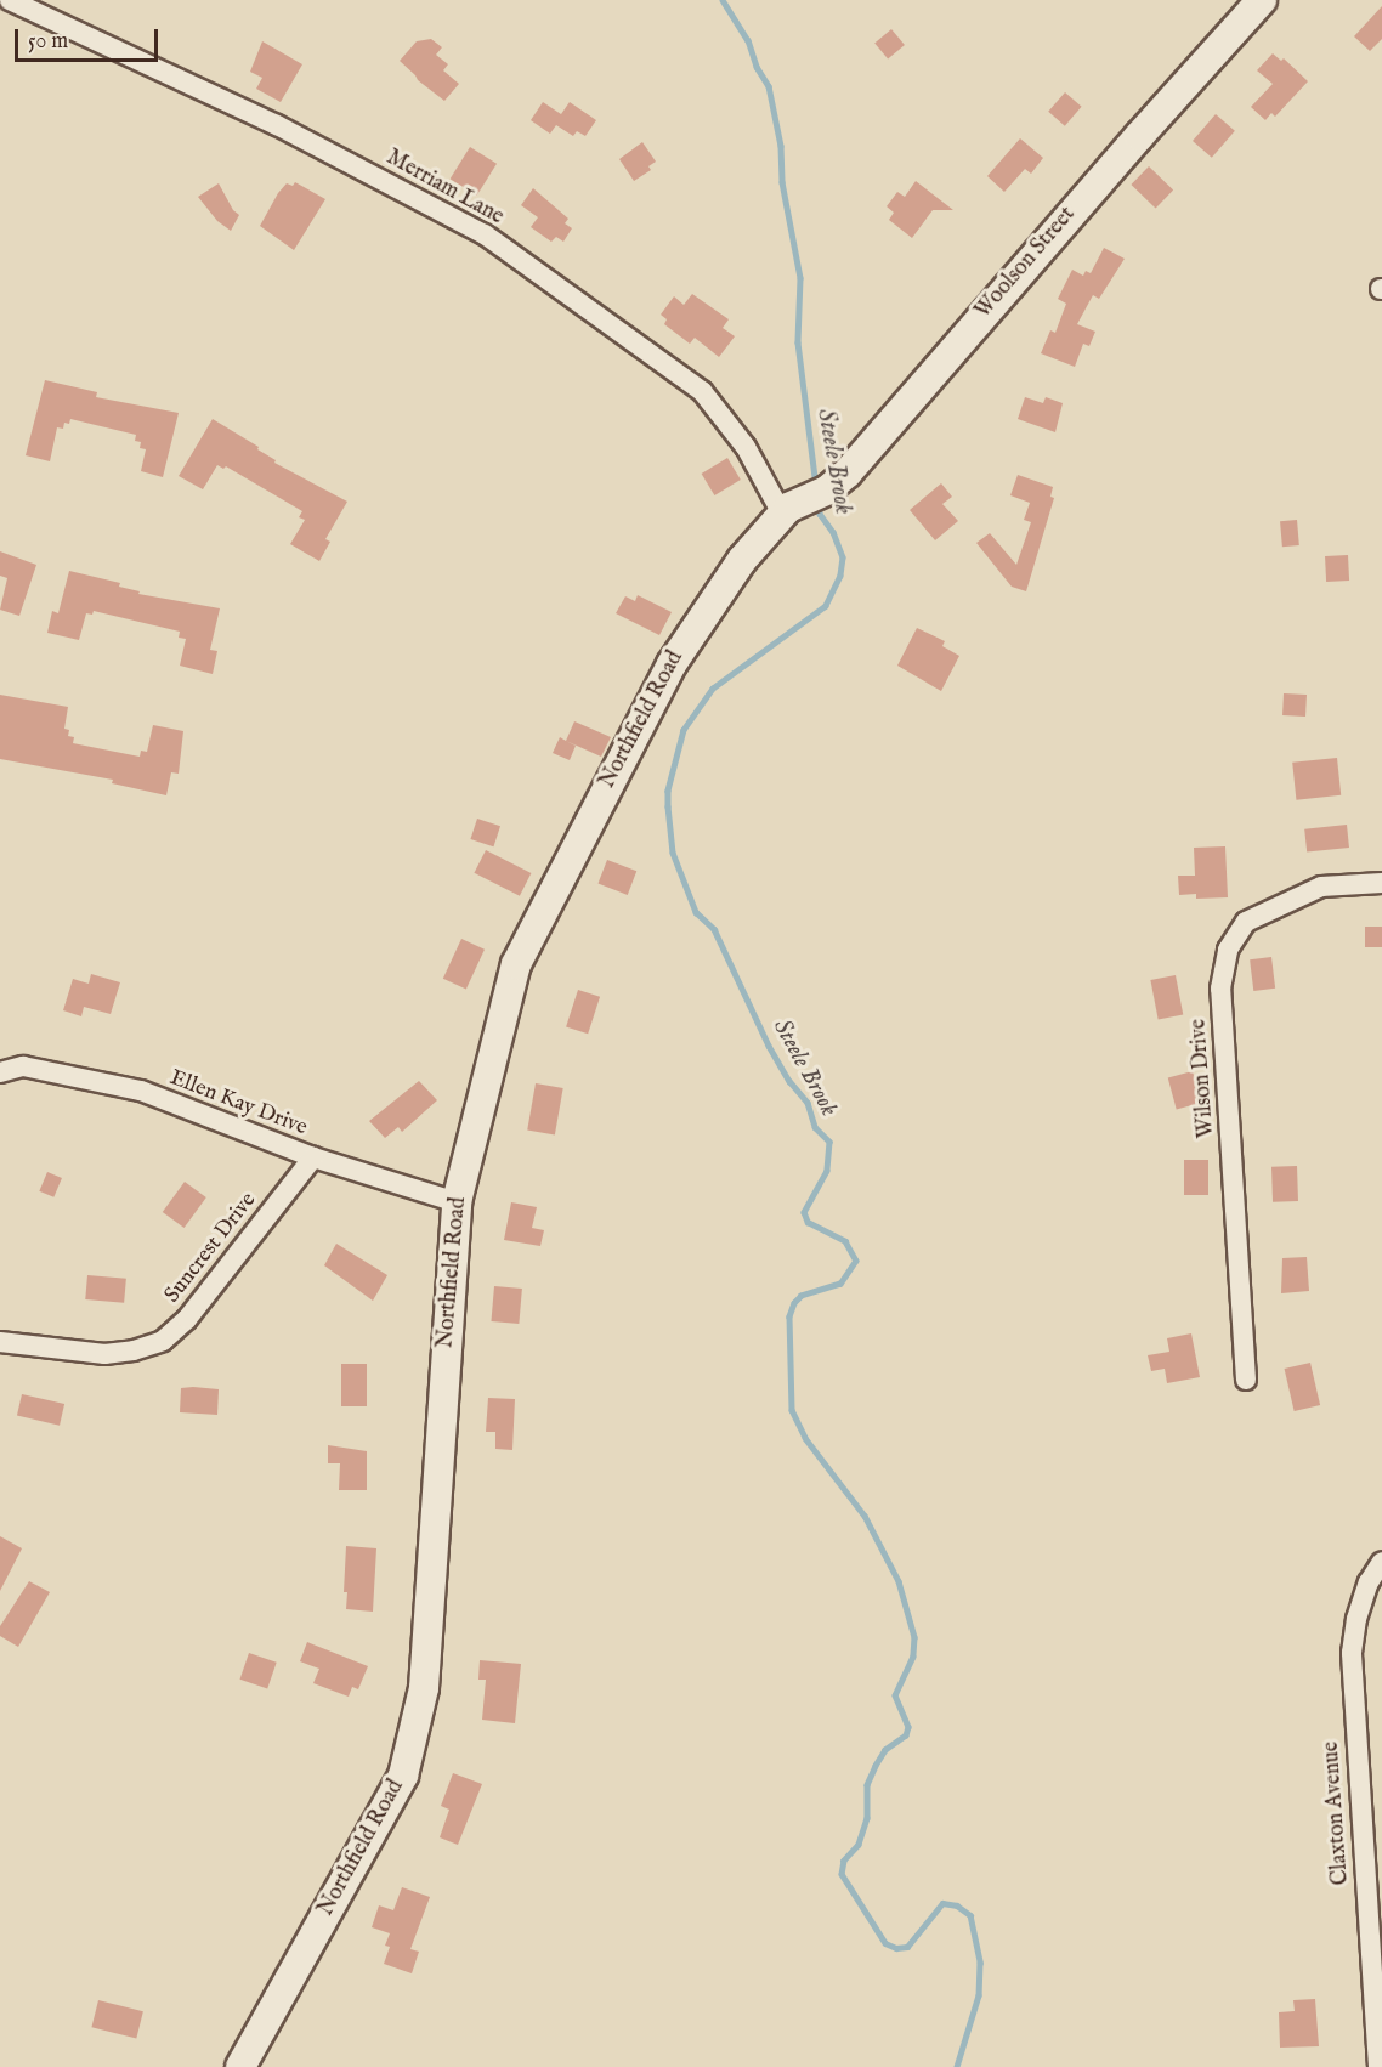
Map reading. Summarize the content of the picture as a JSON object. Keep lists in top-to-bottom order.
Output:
{
  "streets": {
    "street": [
      "Merriam Lane",
      "Woolson Street",
      "Northfield Road",
      "Wilson Drive",
      "Ellen Kay Drive",
      "Suncrest Drive",
      "Claxton Avenue"
    ]
  },
  "crossings": [
    ["Merriam Lane", "Woolson Street"],
    ["Merriam Lane", "Northfield Road"],
    ["Woolson Street", "Northfield Road"],
    ["Northfield Road", "Ellen Kay Drive"],
    ["Ellen Kay Drive", "Suncrest Drive"]
  ],
  "water": ["Steele Brook"],
  "scale_bar": "50 m"
}
